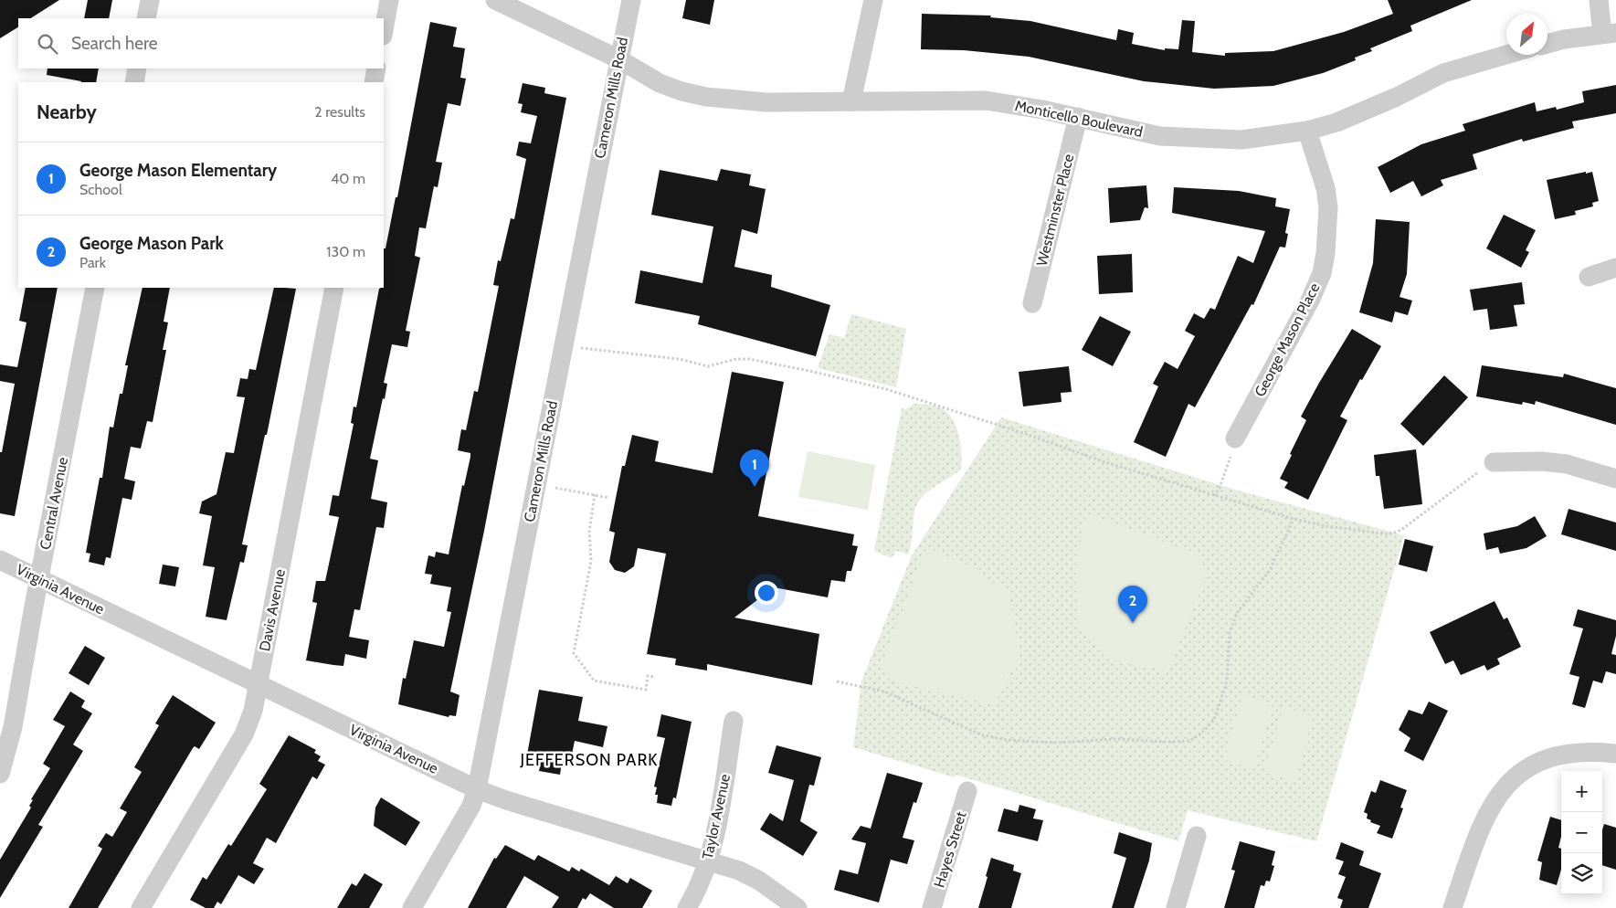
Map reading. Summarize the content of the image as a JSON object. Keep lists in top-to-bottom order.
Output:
{
  "streets": {
    "street": [
      "Cameron Mills Road",
      "Monticello Boulevard",
      "Westminster Place",
      "George Mason Place",
      "Central Avenue",
      "Virginia Avenue",
      "Davis Avenue",
      "Taylor Avenue",
      "Hayes Street"
    ]
  },
  "crossings": [
    ["Cameron Mills Road", "Monticello Boulevard"],
    ["Cameron Mills Road", "Virginia Avenue"],
    ["Monticello Boulevard", "Westminster Place"],
    ["Monticello Boulevard", "George Mason Place"],
    ["Central Avenue", "Virginia Avenue"],
    ["Virginia Avenue", "Davis Avenue"],
    ["Virginia Avenue", "Taylor Avenue"]
  ],
  "districts": ["JEFFERSON PARK"],
  "north": "top right",
  "page": {
    "search": "Search here",
    "heading": ["Nearby", "2 results"],
    "list": [
      {
        "mark": "1",
        "name": "George Mason Elementary",
        "note": "School",
        "value": "40 m"
      },
      {
        "mark": "2",
        "name": "George Mason Park",
        "note": "Park",
        "value": "130 m"
      }
    ],
    "pins": ["1", "2"],
    "map_buttons": ["+", "−"]
  }
}
